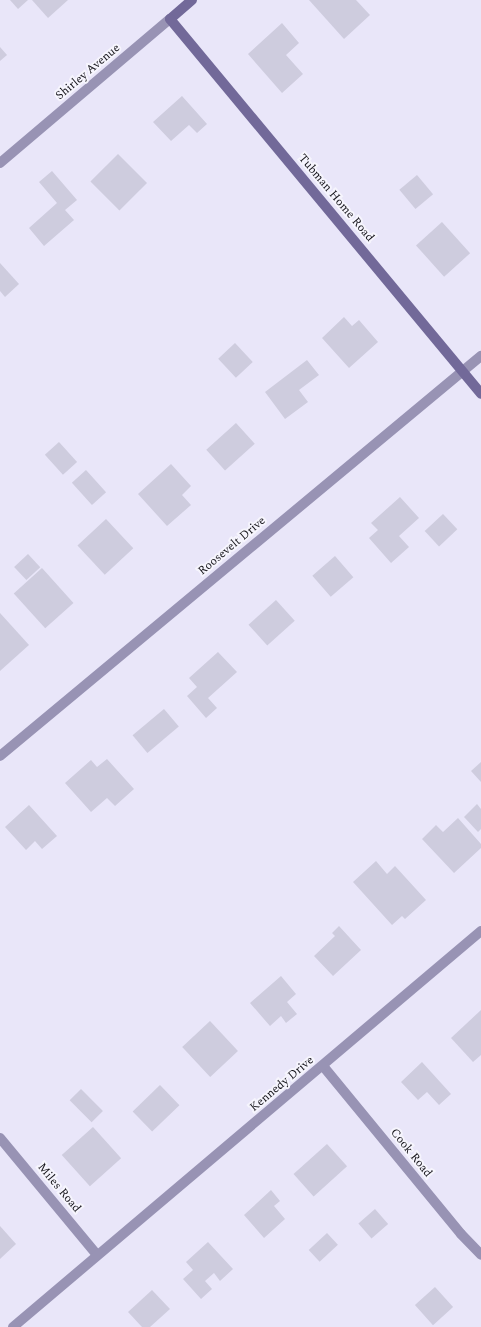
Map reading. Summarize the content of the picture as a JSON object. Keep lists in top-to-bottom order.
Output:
{
  "streets": {
    "street": [
      "Shirley Avenue",
      "Tubman Home Road",
      "Roosevelt Drive",
      "Kennedy Drive",
      "Cook Road",
      "Miles Road"
    ]
  },
  "crossings": [
    ["Shirley Avenue", "Tubman Home Road"],
    ["Tubman Home Road", "Roosevelt Drive"],
    ["Kennedy Drive", "Cook Road"],
    ["Kennedy Drive", "Miles Road"]
  ]
}
